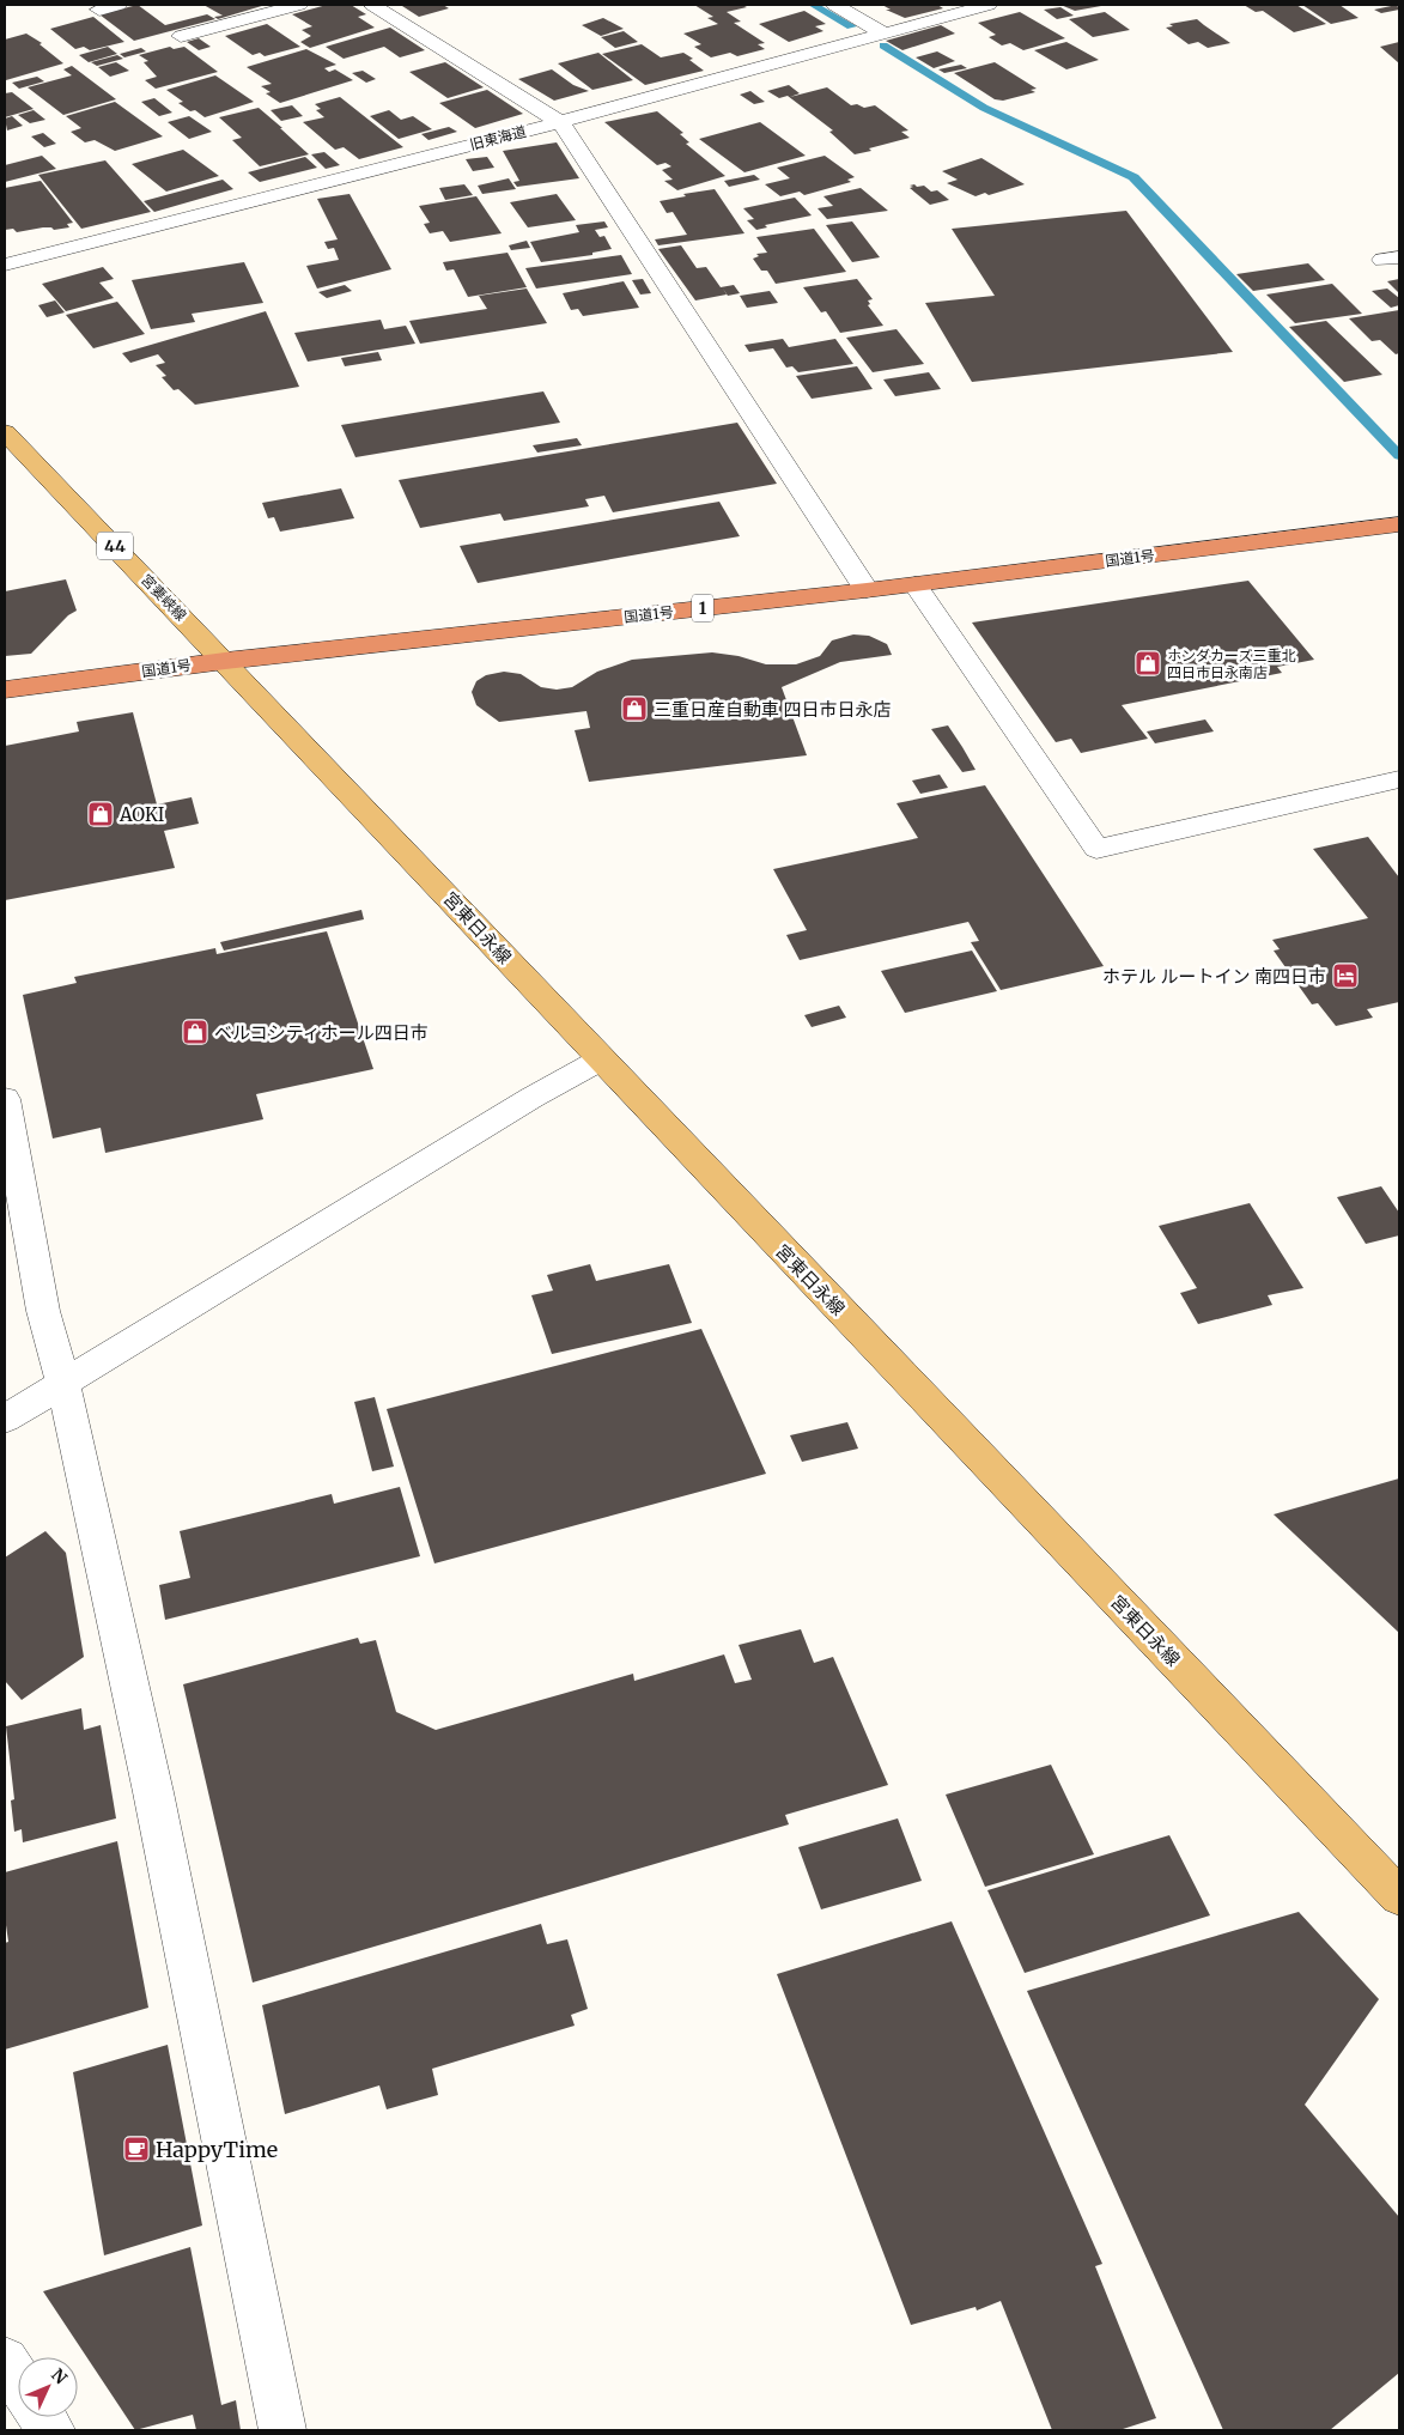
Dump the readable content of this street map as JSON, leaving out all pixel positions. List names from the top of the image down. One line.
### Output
{"streets":{"highway":["国道1号","1"],"main road":["44","宮妻峡線","宮東日永線"],"street":["旧東海道"]},"crossings":[["国道1号","宮妻峡線"],["国道1号","宮東日永線"],["宮妻峡線","宮東日永線"]],"places":{"shop":["ホンダカーズ三重北 四日市日永南店","三重日産自動車 四日市日永店","AOKI","ベルコシティホール四日市"],"hotel":["ホテル ルートイン 南四日市"],"cafe":["HappyTime"]},"north":"top right"}
